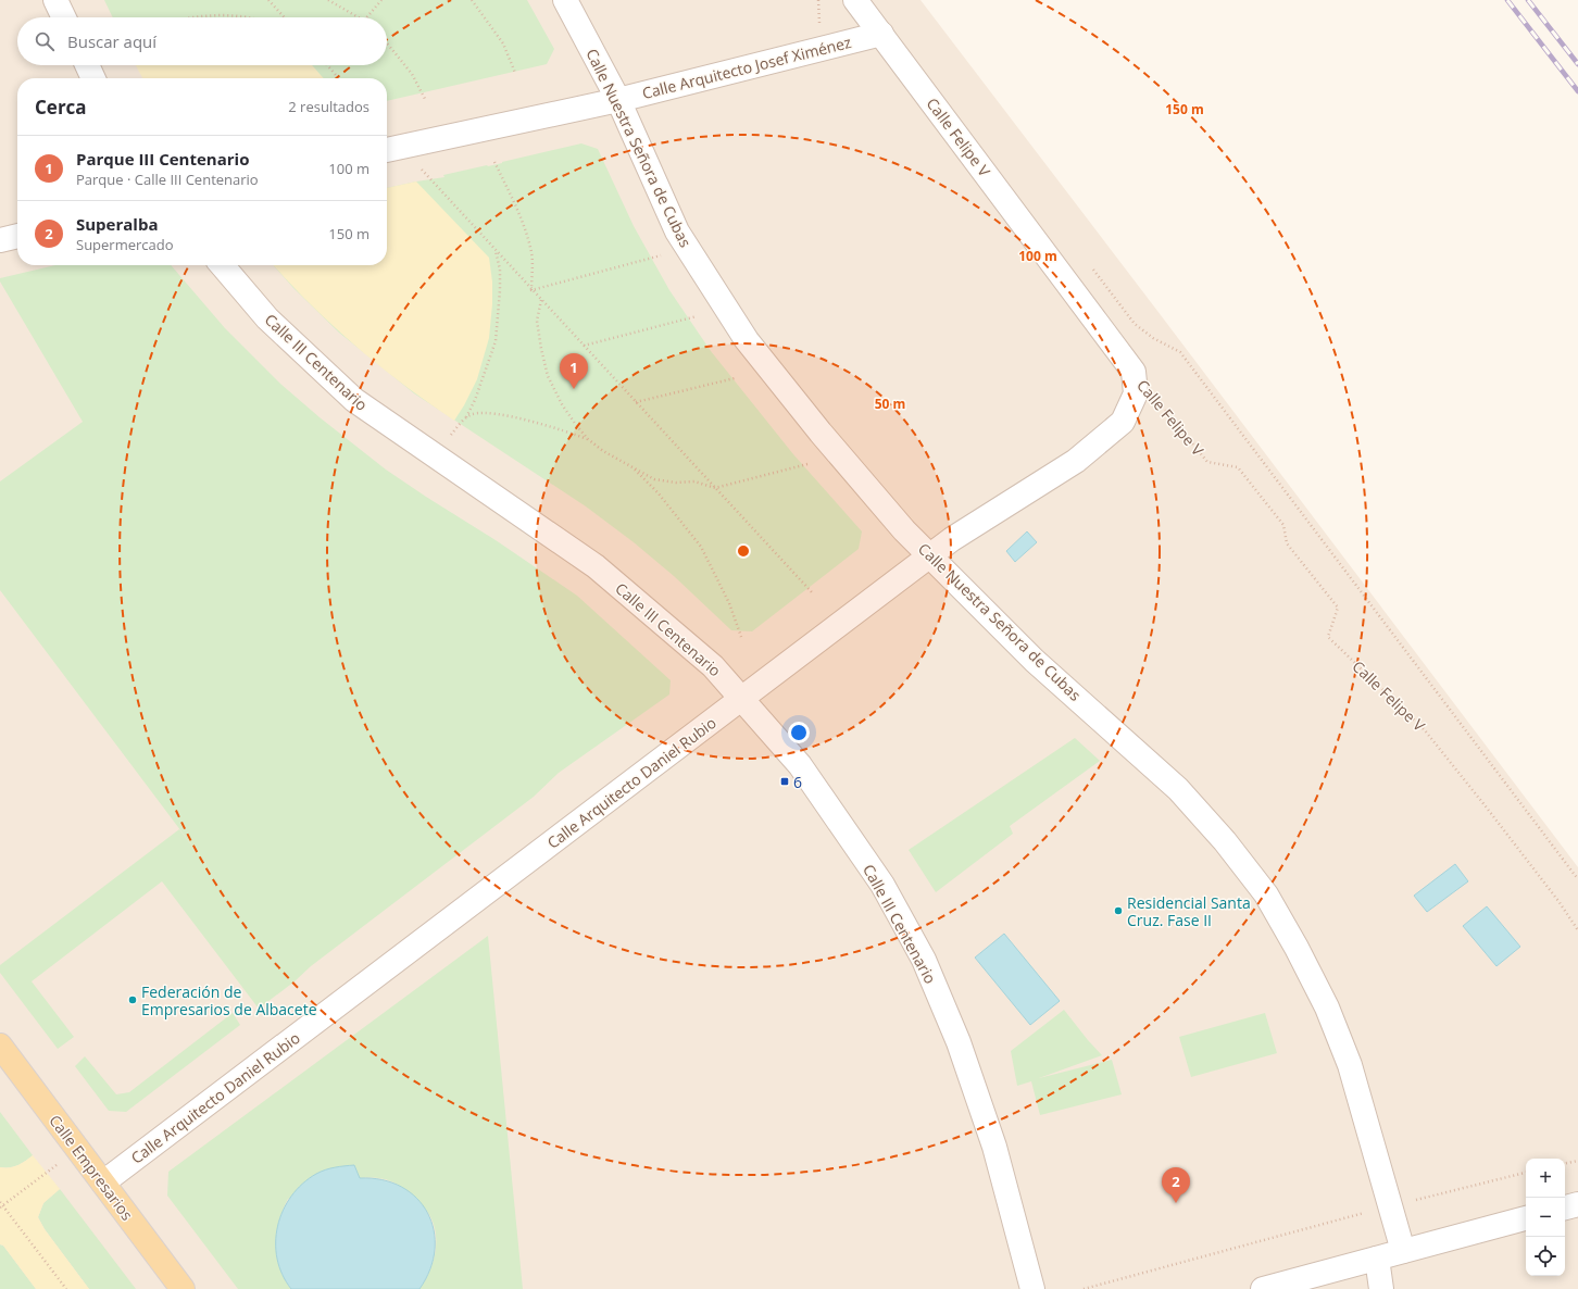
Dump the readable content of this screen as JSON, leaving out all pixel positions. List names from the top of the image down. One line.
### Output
{"streets":{"main road":["Calle Empresarios"],"street":["Calle Arquitecto Josef Ximénez","Calle Felipe V","Calle Nuestra Señora de Cubas","Calle III Centenario","Calle Arquitecto Daniel Rubio"]},"crossings":[["Calle Arquitecto Josef Ximénez","Calle Felipe V"],["Calle Arquitecto Josef Ximénez","Calle Nuestra Señora de Cubas"],["Calle Felipe V","Calle Arquitecto Daniel Rubio"],["Calle Nuestra Señora de Cubas","Calle Arquitecto Daniel Rubio"],["Calle III Centenario","Calle Arquitecto Daniel Rubio"],["Calle Arquitecto Daniel Rubio","Calle Empresarios"]],"places":{"transit":["6"],"other":["Residencial Santa Cruz. Fase II","Federación de Empresarios de Albacete"]},"page":{"search":"Buscar aquí","heading":["Cerca","2 resultados"],"list":[{"mark":"1","name":"Parque III Centenario","note":"Parque · Calle III Centenario","value":"100 m"},{"mark":"2","name":"Superalba","note":"Supermercado","value":"150 m"}],"pins":["1","2"],"map_buttons":["+","−"]},"rings":["150 m","100 m","50 m"]}
